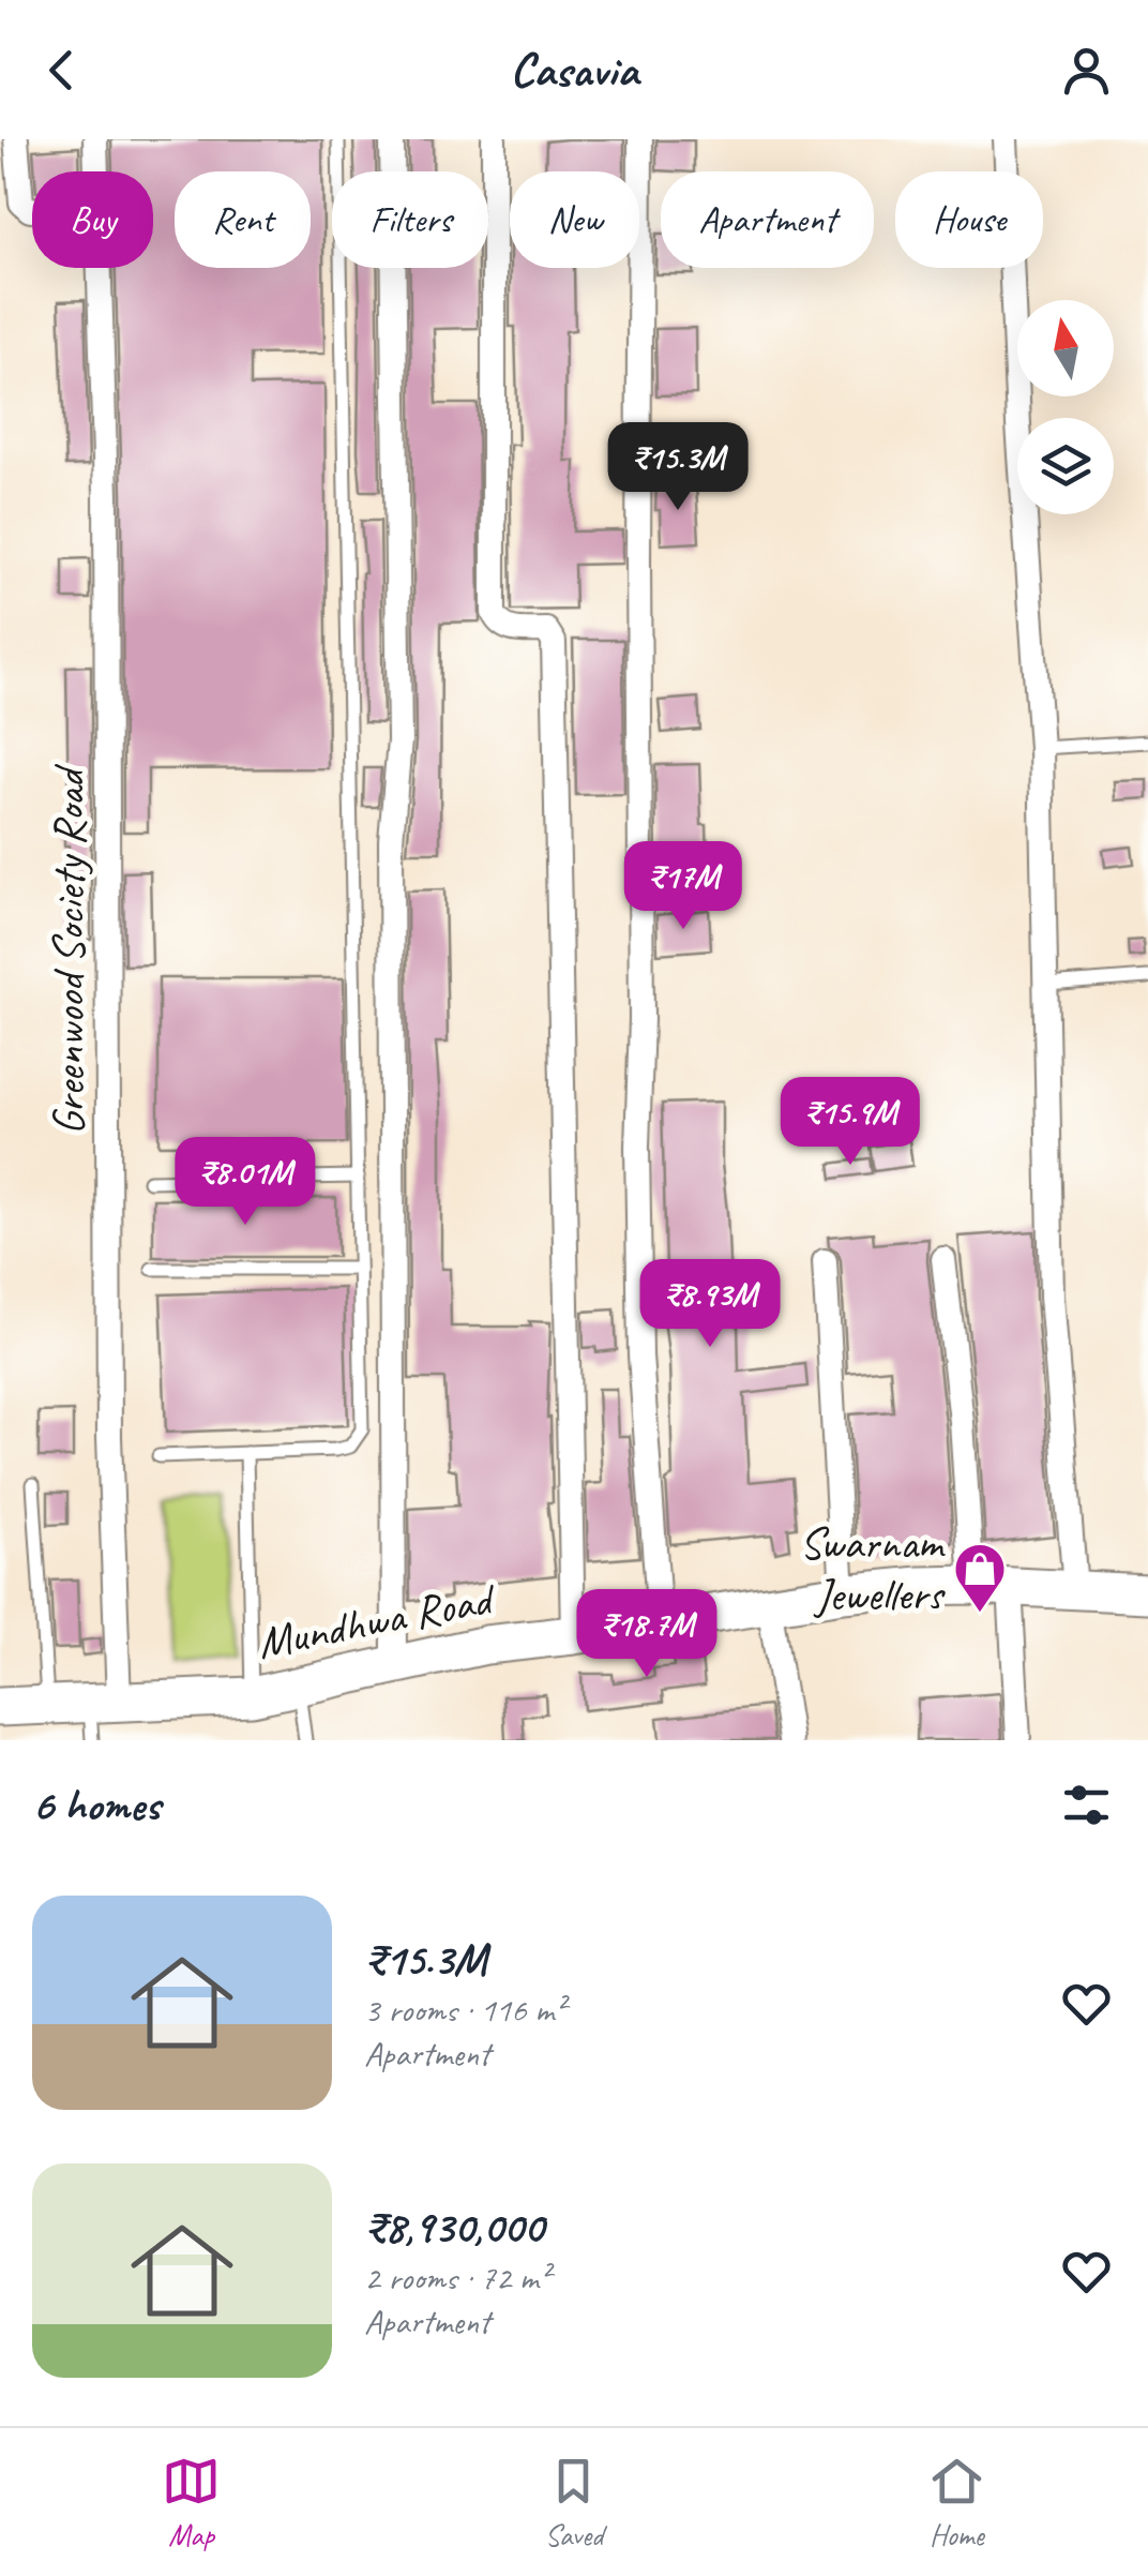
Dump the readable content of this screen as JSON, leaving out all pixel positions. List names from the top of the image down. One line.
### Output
{"streets":{"main road":["Mundhwa Road"],"street":["Greenwood Society Road"]},"crossings":[["Greenwood Society Road","Mundhwa Road"]],"places":{"shop":["Swarnam Jewellers"]},"north":"top","page":{"header":"Casavia","chip":["Buy","Rent","Filters","New","Apartment","House"],"price":["₹15.3M","₹17M","₹15.9M","₹8.01M","₹8.93M","₹18.7M"],"heading":"6 homes","list":[{"name":"₹15.3M","note":"3 rooms · 116 m² · Apartment"},{"name":"₹8,930,000","note":"2 rooms · 72 m² · Apartment"}],"tabs":["Map","Saved","Home"]}}
